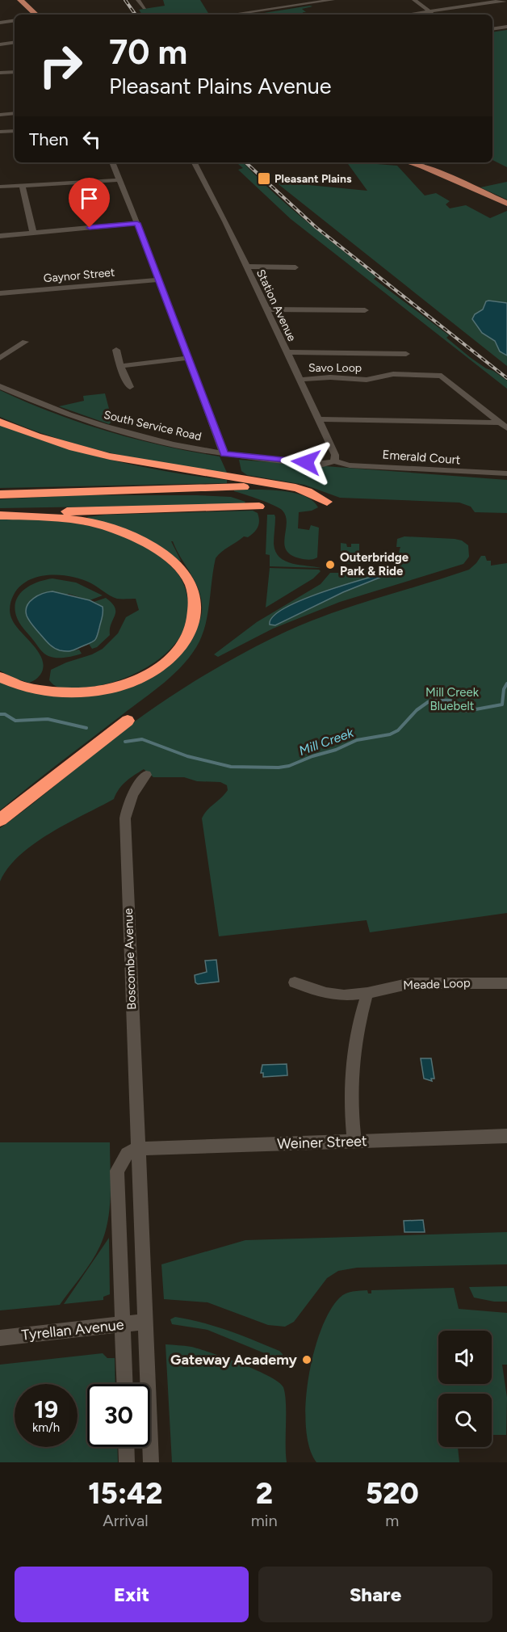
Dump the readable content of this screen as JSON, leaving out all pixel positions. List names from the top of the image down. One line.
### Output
{"streets":{"street":["Gaynor Street","Station Avenue","Savo Loop","South Service Road","Emerald Court","Boscombe Avenue","Meade Loop","Weiner Street","Tyrellan Avenue"]},"crossings":[["Station Avenue","Savo Loop"],["Station Avenue","South Service Road"],["Station Avenue","Emerald Court"],["South Service Road","Emerald Court"],["Boscombe Avenue","Weiner Street"],["Boscombe Avenue","Tyrellan Avenue"]],"water":["Mill Creek"],"parks":["Mill Creek Bluebelt"],"places":{"transit":["Pleasant Plains"],"other":["Outerbridge Park & Ride","Gateway Academy"]},"page":{"turn":["70 m","Pleasant Plains Avenue"],"then":"Then","speed":"19 km/h","limit":"30","eta":["15:42","Arrival","2","min","520","m"],"buttons":["Exit","Share"]}}
